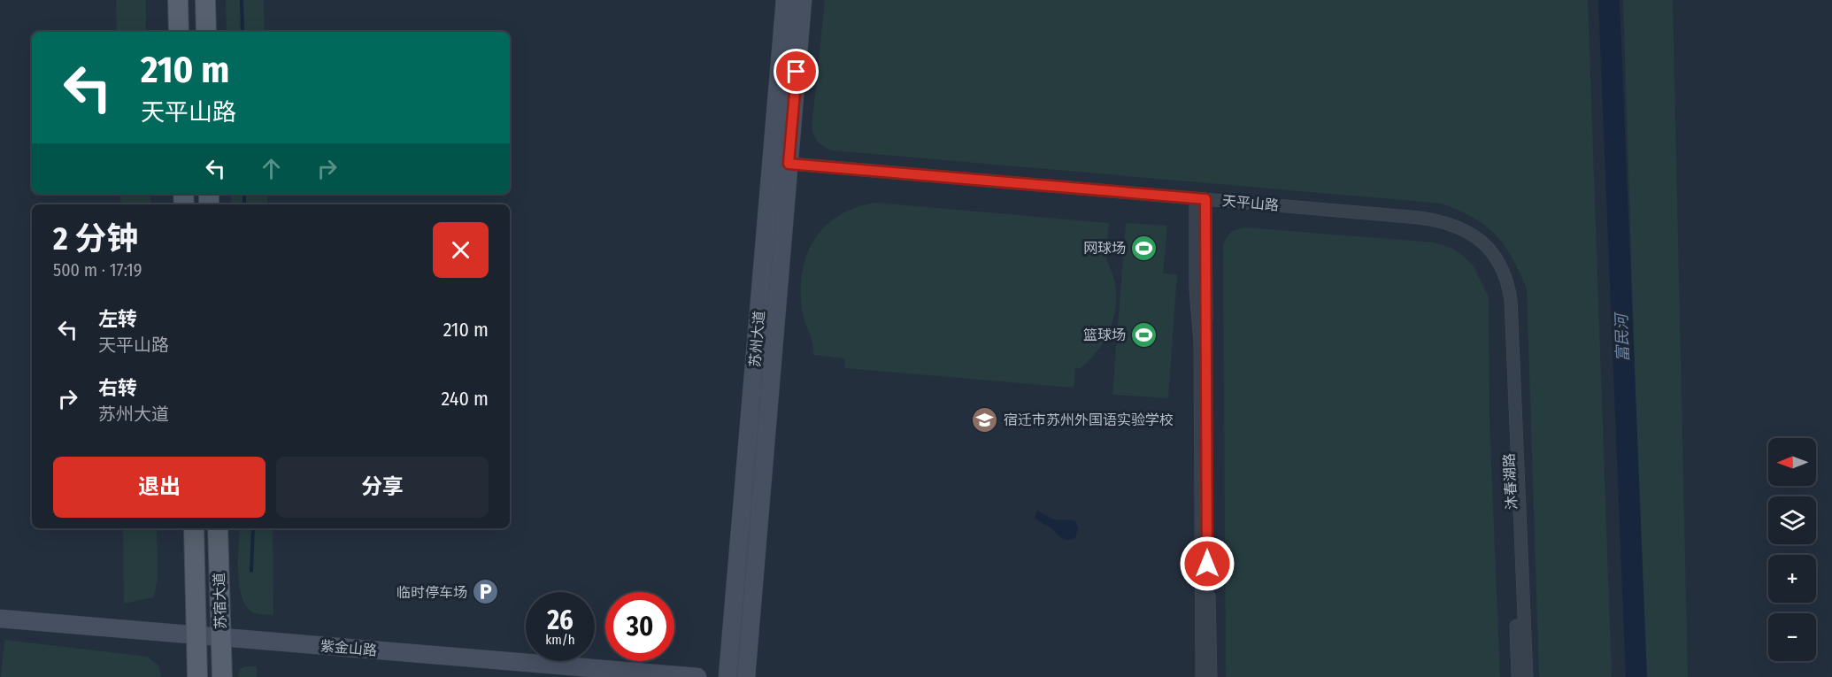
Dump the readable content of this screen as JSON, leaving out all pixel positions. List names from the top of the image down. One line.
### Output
{"streets":{"main road":["苏宿大道"],"street":["天平山路","苏州大道","沐春湖路","紫金山路"]},"crossings":[["天平山路","苏州大道"],["天平山路","沐春湖路"],["苏宿大道","紫金山路"]],"water":["富民河"],"places":{"sports":["网球场","篮球场"],"school or university":["宿迁市苏州外国语实验学校"],"parking":["临时停车场"]},"north":"left","page":{"turn":["210 m","天平山路"],"heading":["2 分钟","500 m · 17:19"],"list":[{"name":"左转","note":"天平山路","value":"210 m"},{"name":"右转","note":"苏州大道","value":"240 m"}],"map_buttons":["+","−"],"buttons":["退出","分享"],"speed":"26 km/h","limit":"30"}}
